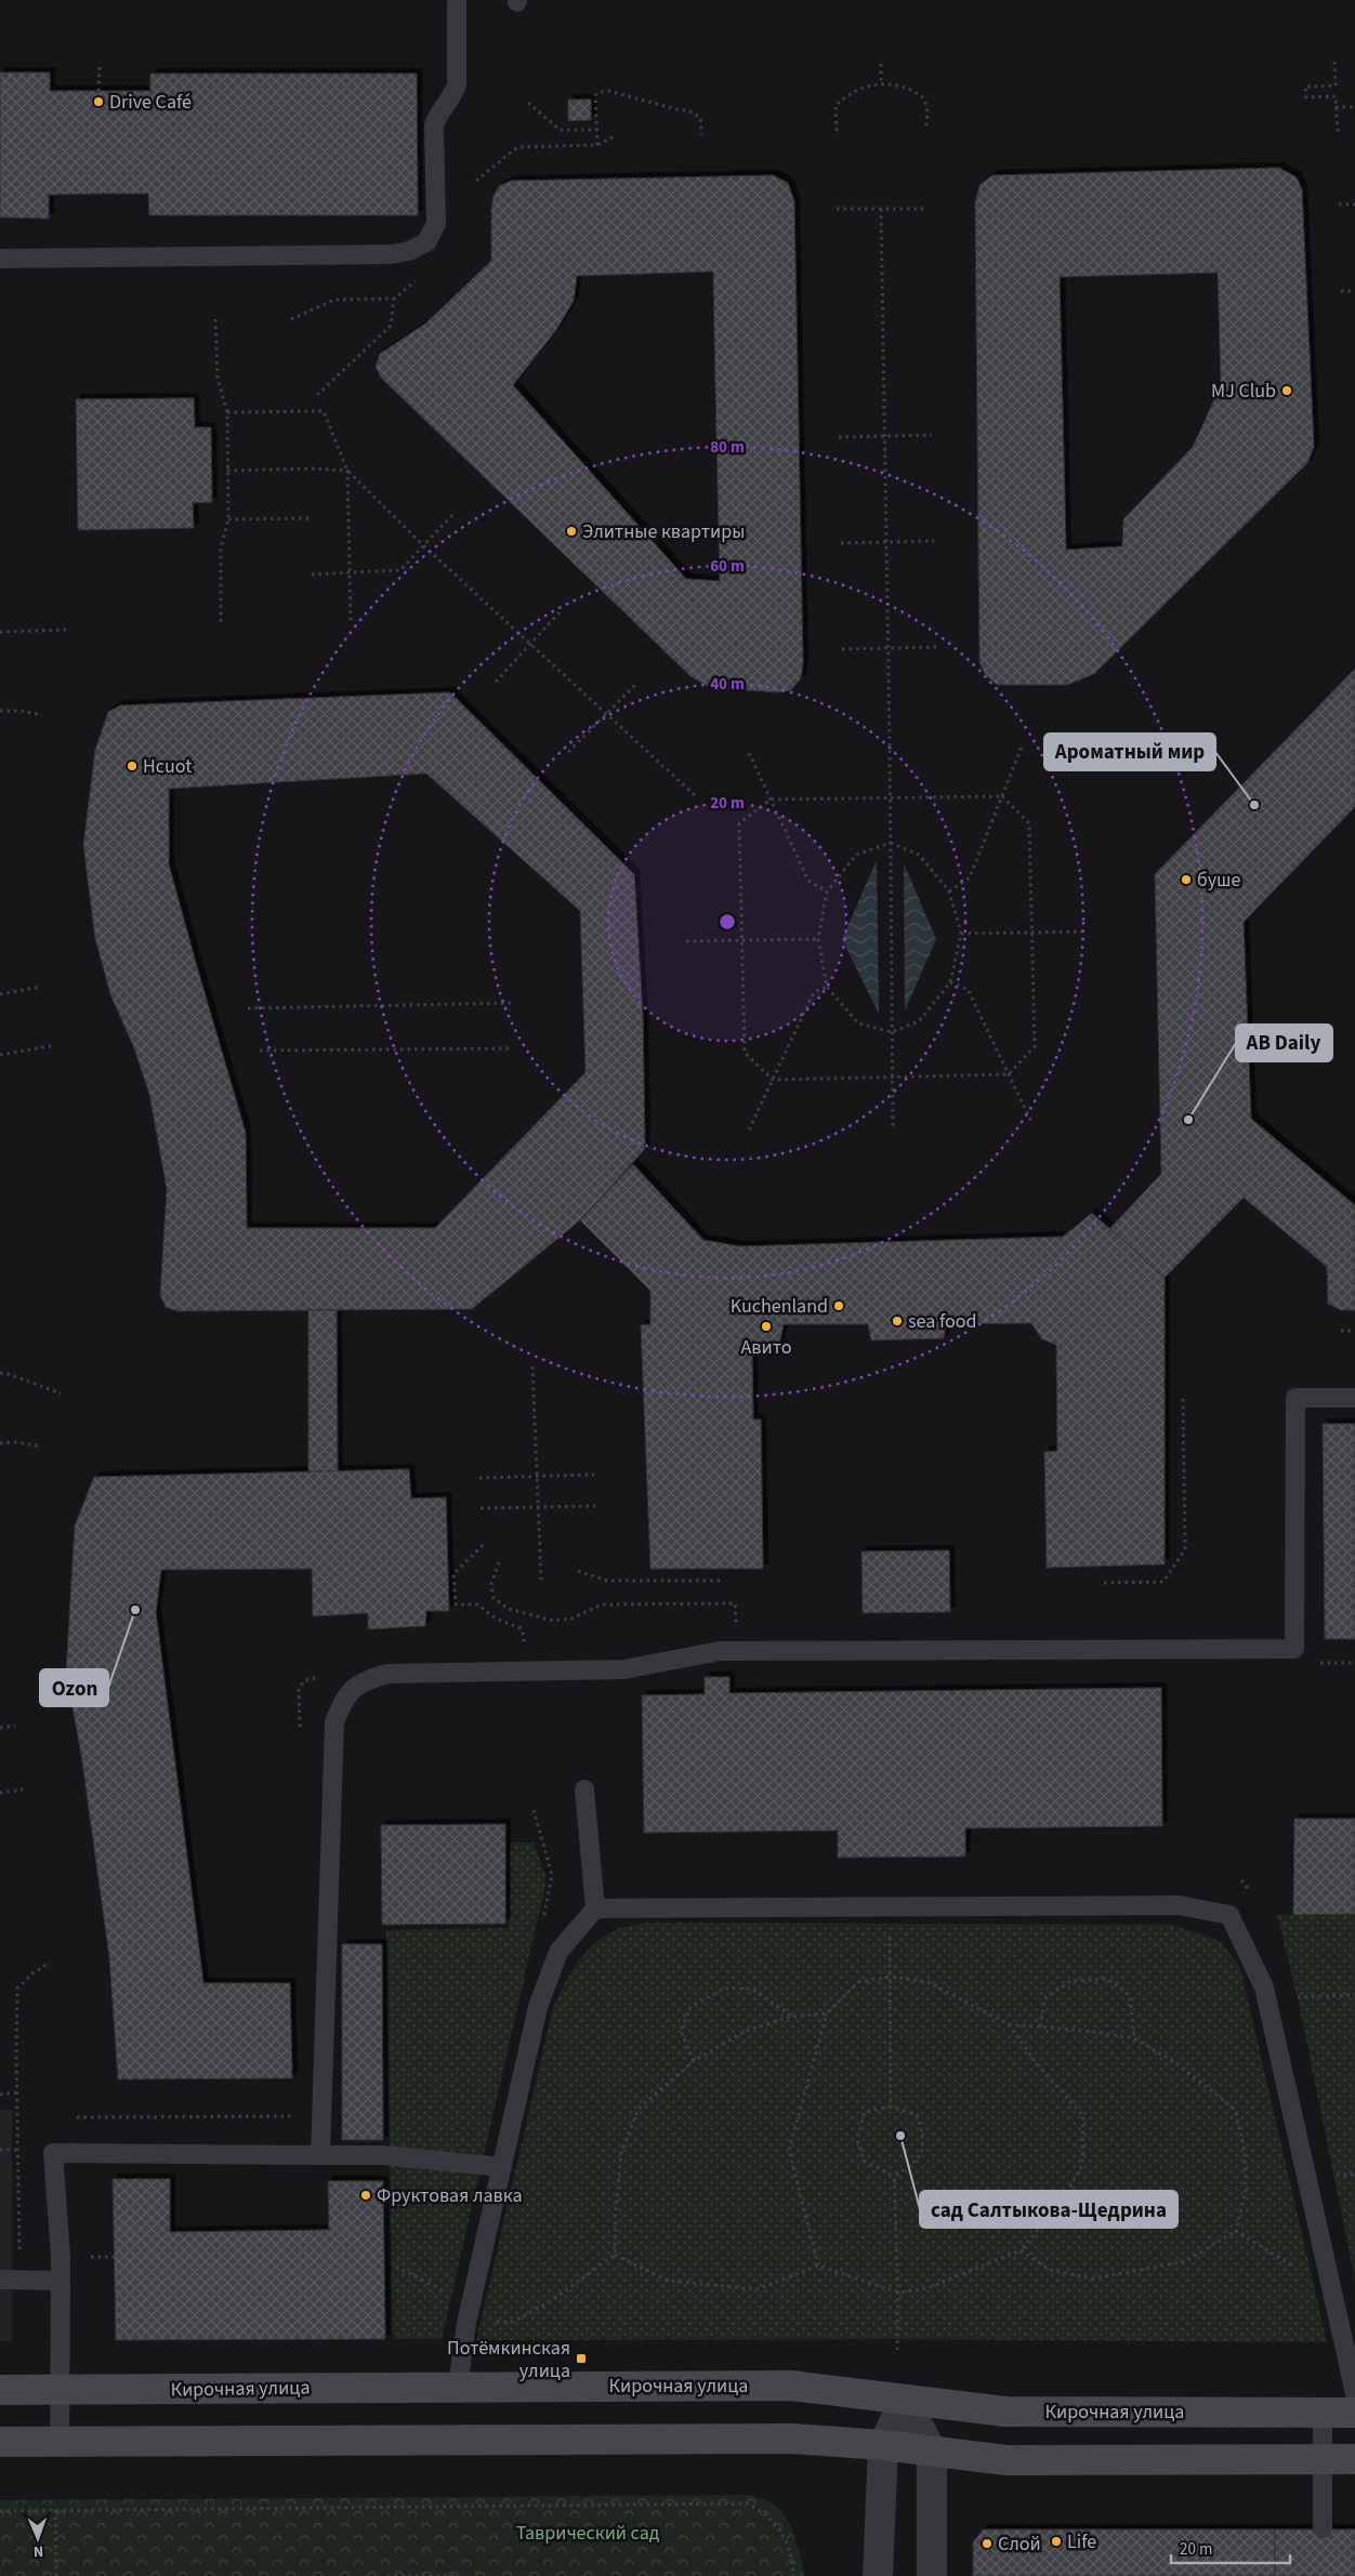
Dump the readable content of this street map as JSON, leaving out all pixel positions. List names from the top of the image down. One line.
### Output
{"streets":{"main road":["Кирочная улица"]},"parks":["Таврический сад"],"places":{"other":["Drive Café","MJ Club","Элитные квартиры","Hcuot","Ароматный мир","буше","АВ Daily","Kuchenland","sea food","Авито","Ozon","сад Салтыкова-Щедрина","Фруктовая лавка","Life","Слой"],"transit":["Потёмкинская улица"]},"scale_bar":"20 m","north":"bottom","rings":["80 m","60 m","40 m","20 m"]}
